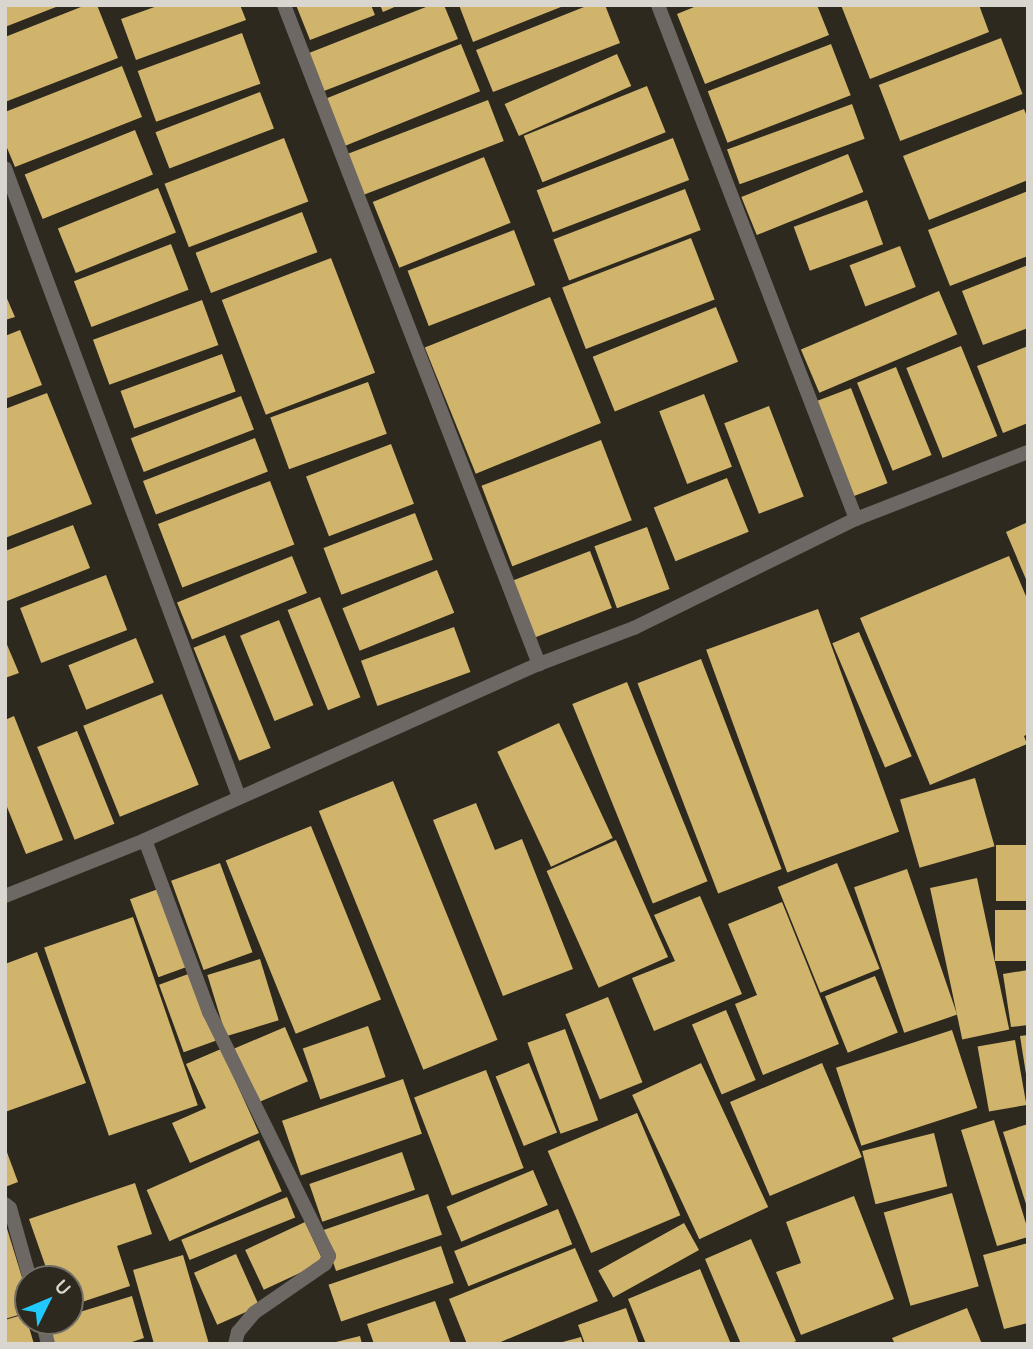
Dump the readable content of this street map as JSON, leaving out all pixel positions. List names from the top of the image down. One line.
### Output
{"north":"top right"}
